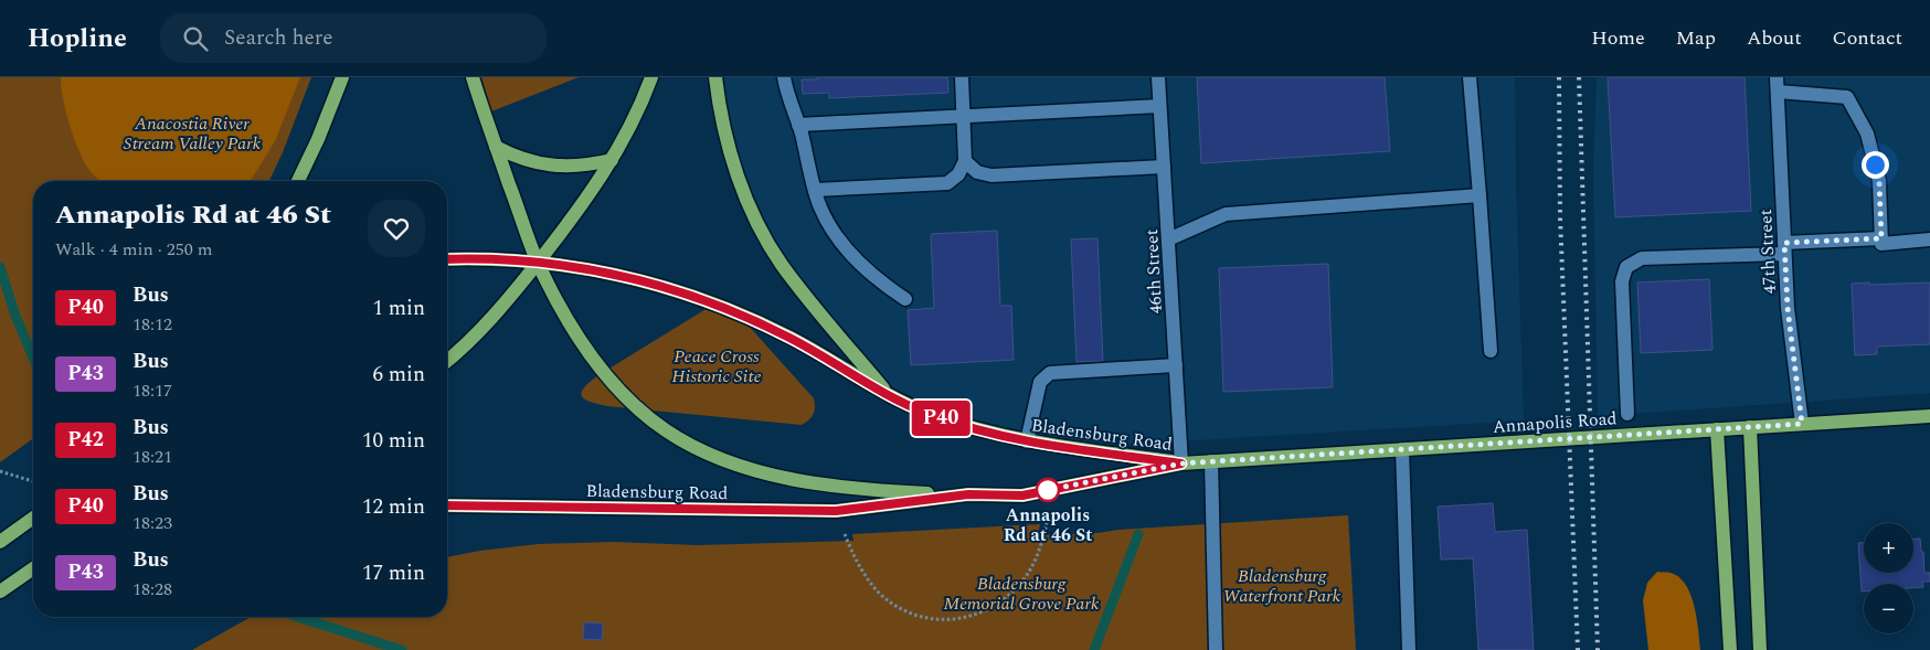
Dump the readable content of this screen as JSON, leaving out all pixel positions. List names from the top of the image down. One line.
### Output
{"streets":{"main road":["Annapolis Road","Bladensburg Road"],"street":["47th Street","46th Street"]},"crossings":[["47th Street","Annapolis Road"],["46th Street","Annapolis Road"],["46th Street","Bladensburg Road"],["Annapolis Road","Bladensburg Road"]],"parks":["Anacostia River Stream Valley Park","Peace Cross Historic Site","Bladensburg Waterfront Park","Bladensburg Memorial Grove Park"],"places":["Annapolis Rd at 46 St"],"lines":["bus line P40"],"page":{"header":"Hopline","search":"Search here","nav":["Home","Map","About","Contact"],"on_map":"P40","heading":["Annapolis Rd at 46 St","Walk · 4 min · 250 m"],"list":[{"mark":"P40","name":"Bus","note":"18:12","value":"1 min"},{"mark":"P43","name":"Bus","note":"18:17","value":"6 min"},{"mark":"P42","name":"Bus","note":"18:21","value":"10 min"},{"mark":"P40","name":"Bus","note":"18:23","value":"12 min"},{"mark":"P43","name":"Bus","note":"18:28","value":"17 min"}],"map_buttons":["+","−"]}}
